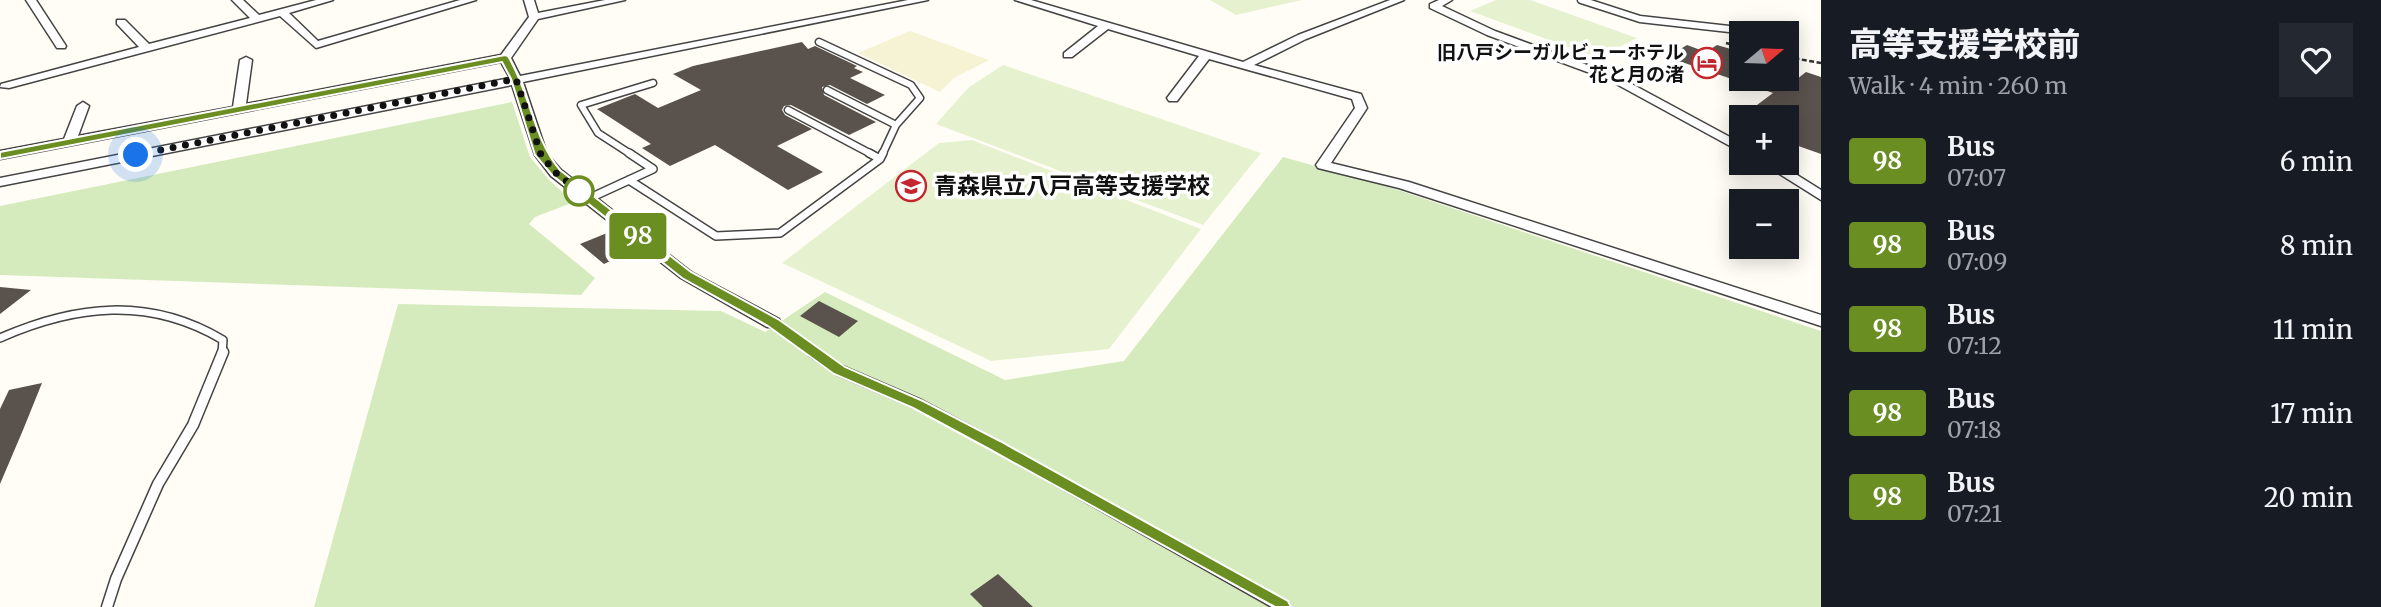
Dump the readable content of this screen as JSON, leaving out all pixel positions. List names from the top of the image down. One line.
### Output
{"places":{"hotel":["旧八戸シーガルビューホテル 花と月の渚"],"school or university":["青森県立八戸高等支援学校"]},"lines":["bus line 98"],"north":"right","page":{"on_map":"98","heading":["高等支援学校前","Walk · 4 min · 260 m"],"map_buttons":["+","−"],"list":[{"mark":"98","name":"Bus","note":"07:07","value":"6 min"},{"mark":"98","name":"Bus","note":"07:09","value":"8 min"},{"mark":"98","name":"Bus","note":"07:12","value":"11 min"},{"mark":"98","name":"Bus","note":"07:18","value":"17 min"},{"mark":"98","name":"Bus","note":"07:21","value":"20 min"}]}}
